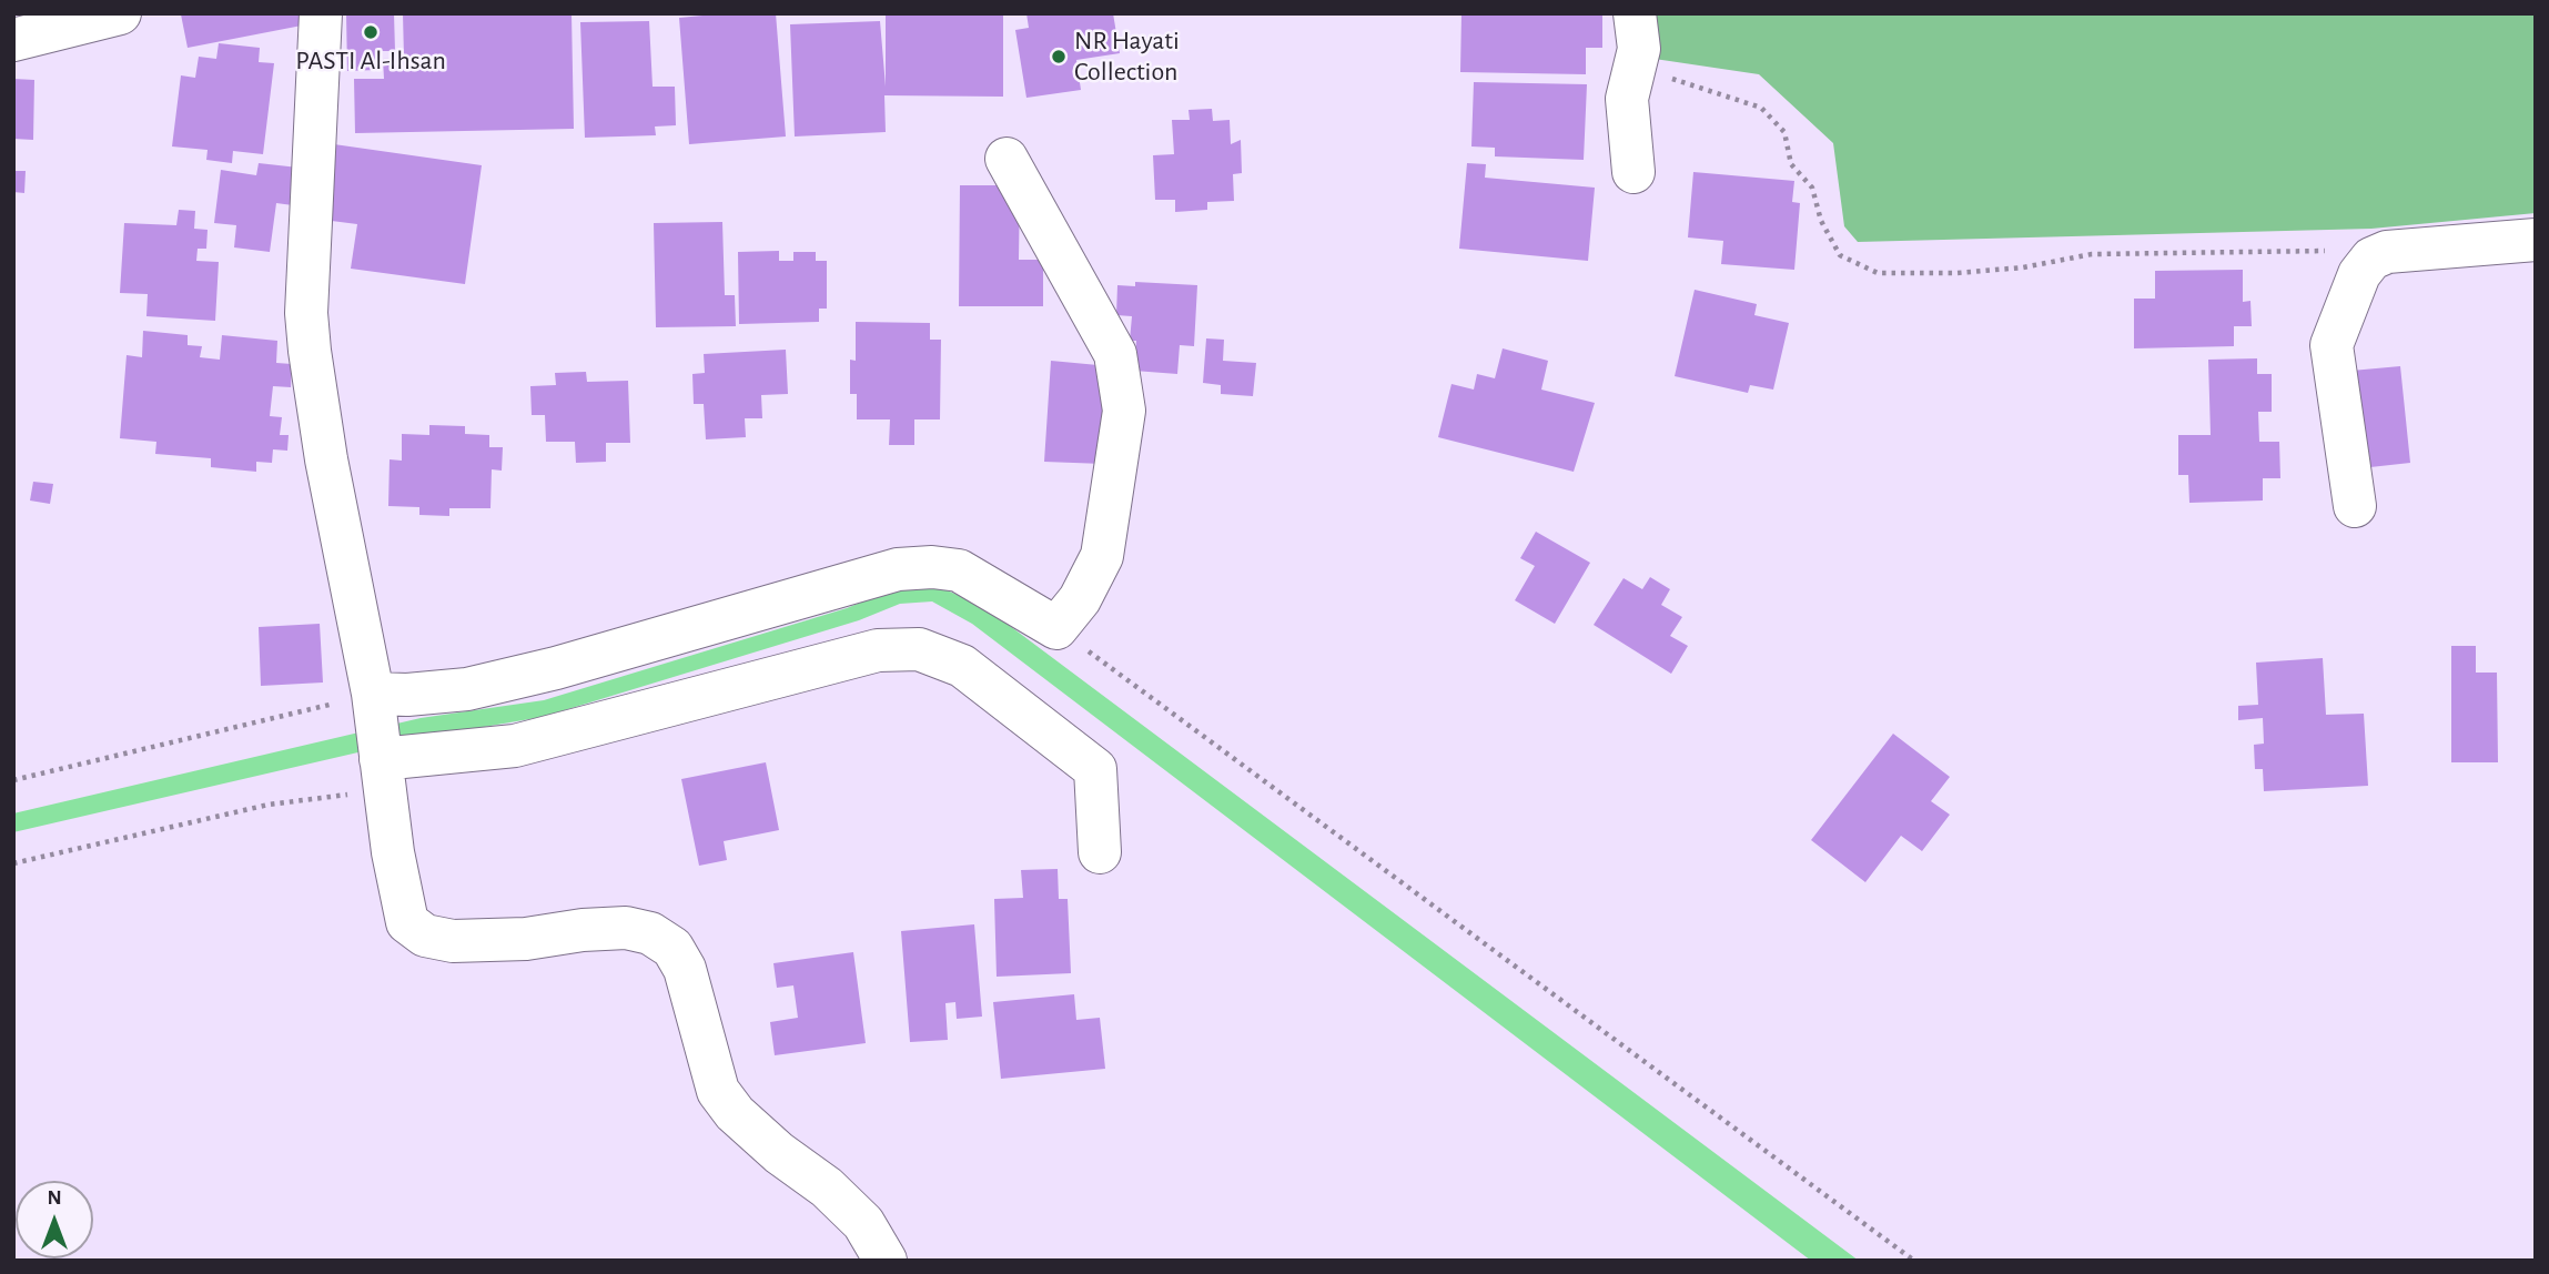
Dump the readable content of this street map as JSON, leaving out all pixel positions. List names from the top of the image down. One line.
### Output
{"places":["PASTI Al-Ihsan","NR Hayati Collection"],"north":"top"}
